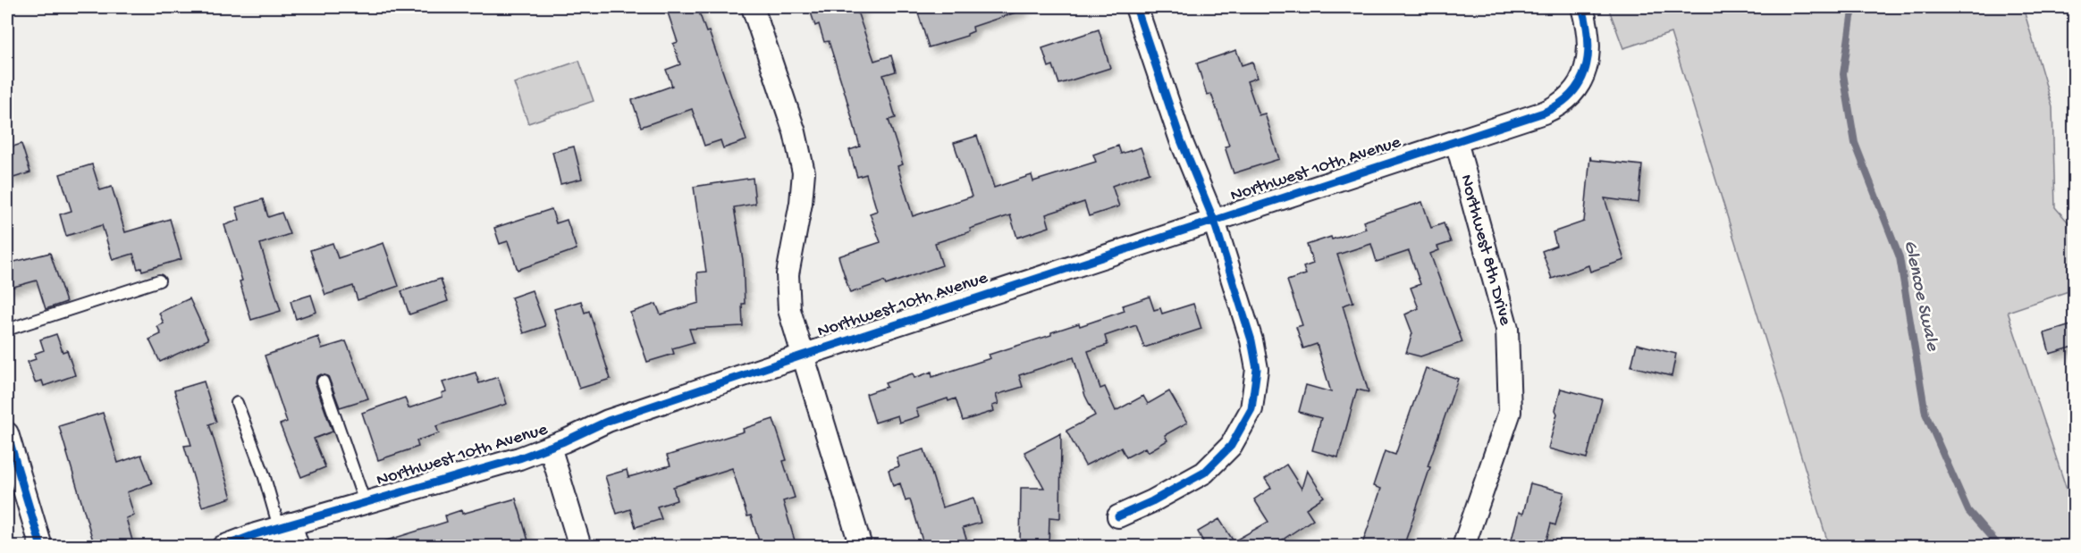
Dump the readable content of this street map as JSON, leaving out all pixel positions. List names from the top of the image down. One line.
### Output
{"streets":{"street":["Northwest 10th Avenue","Northwest 8th Drive"]},"crossings":[["Northwest 10th Avenue","Northwest 8th Drive"]],"water":["Glencoe Swale"]}
